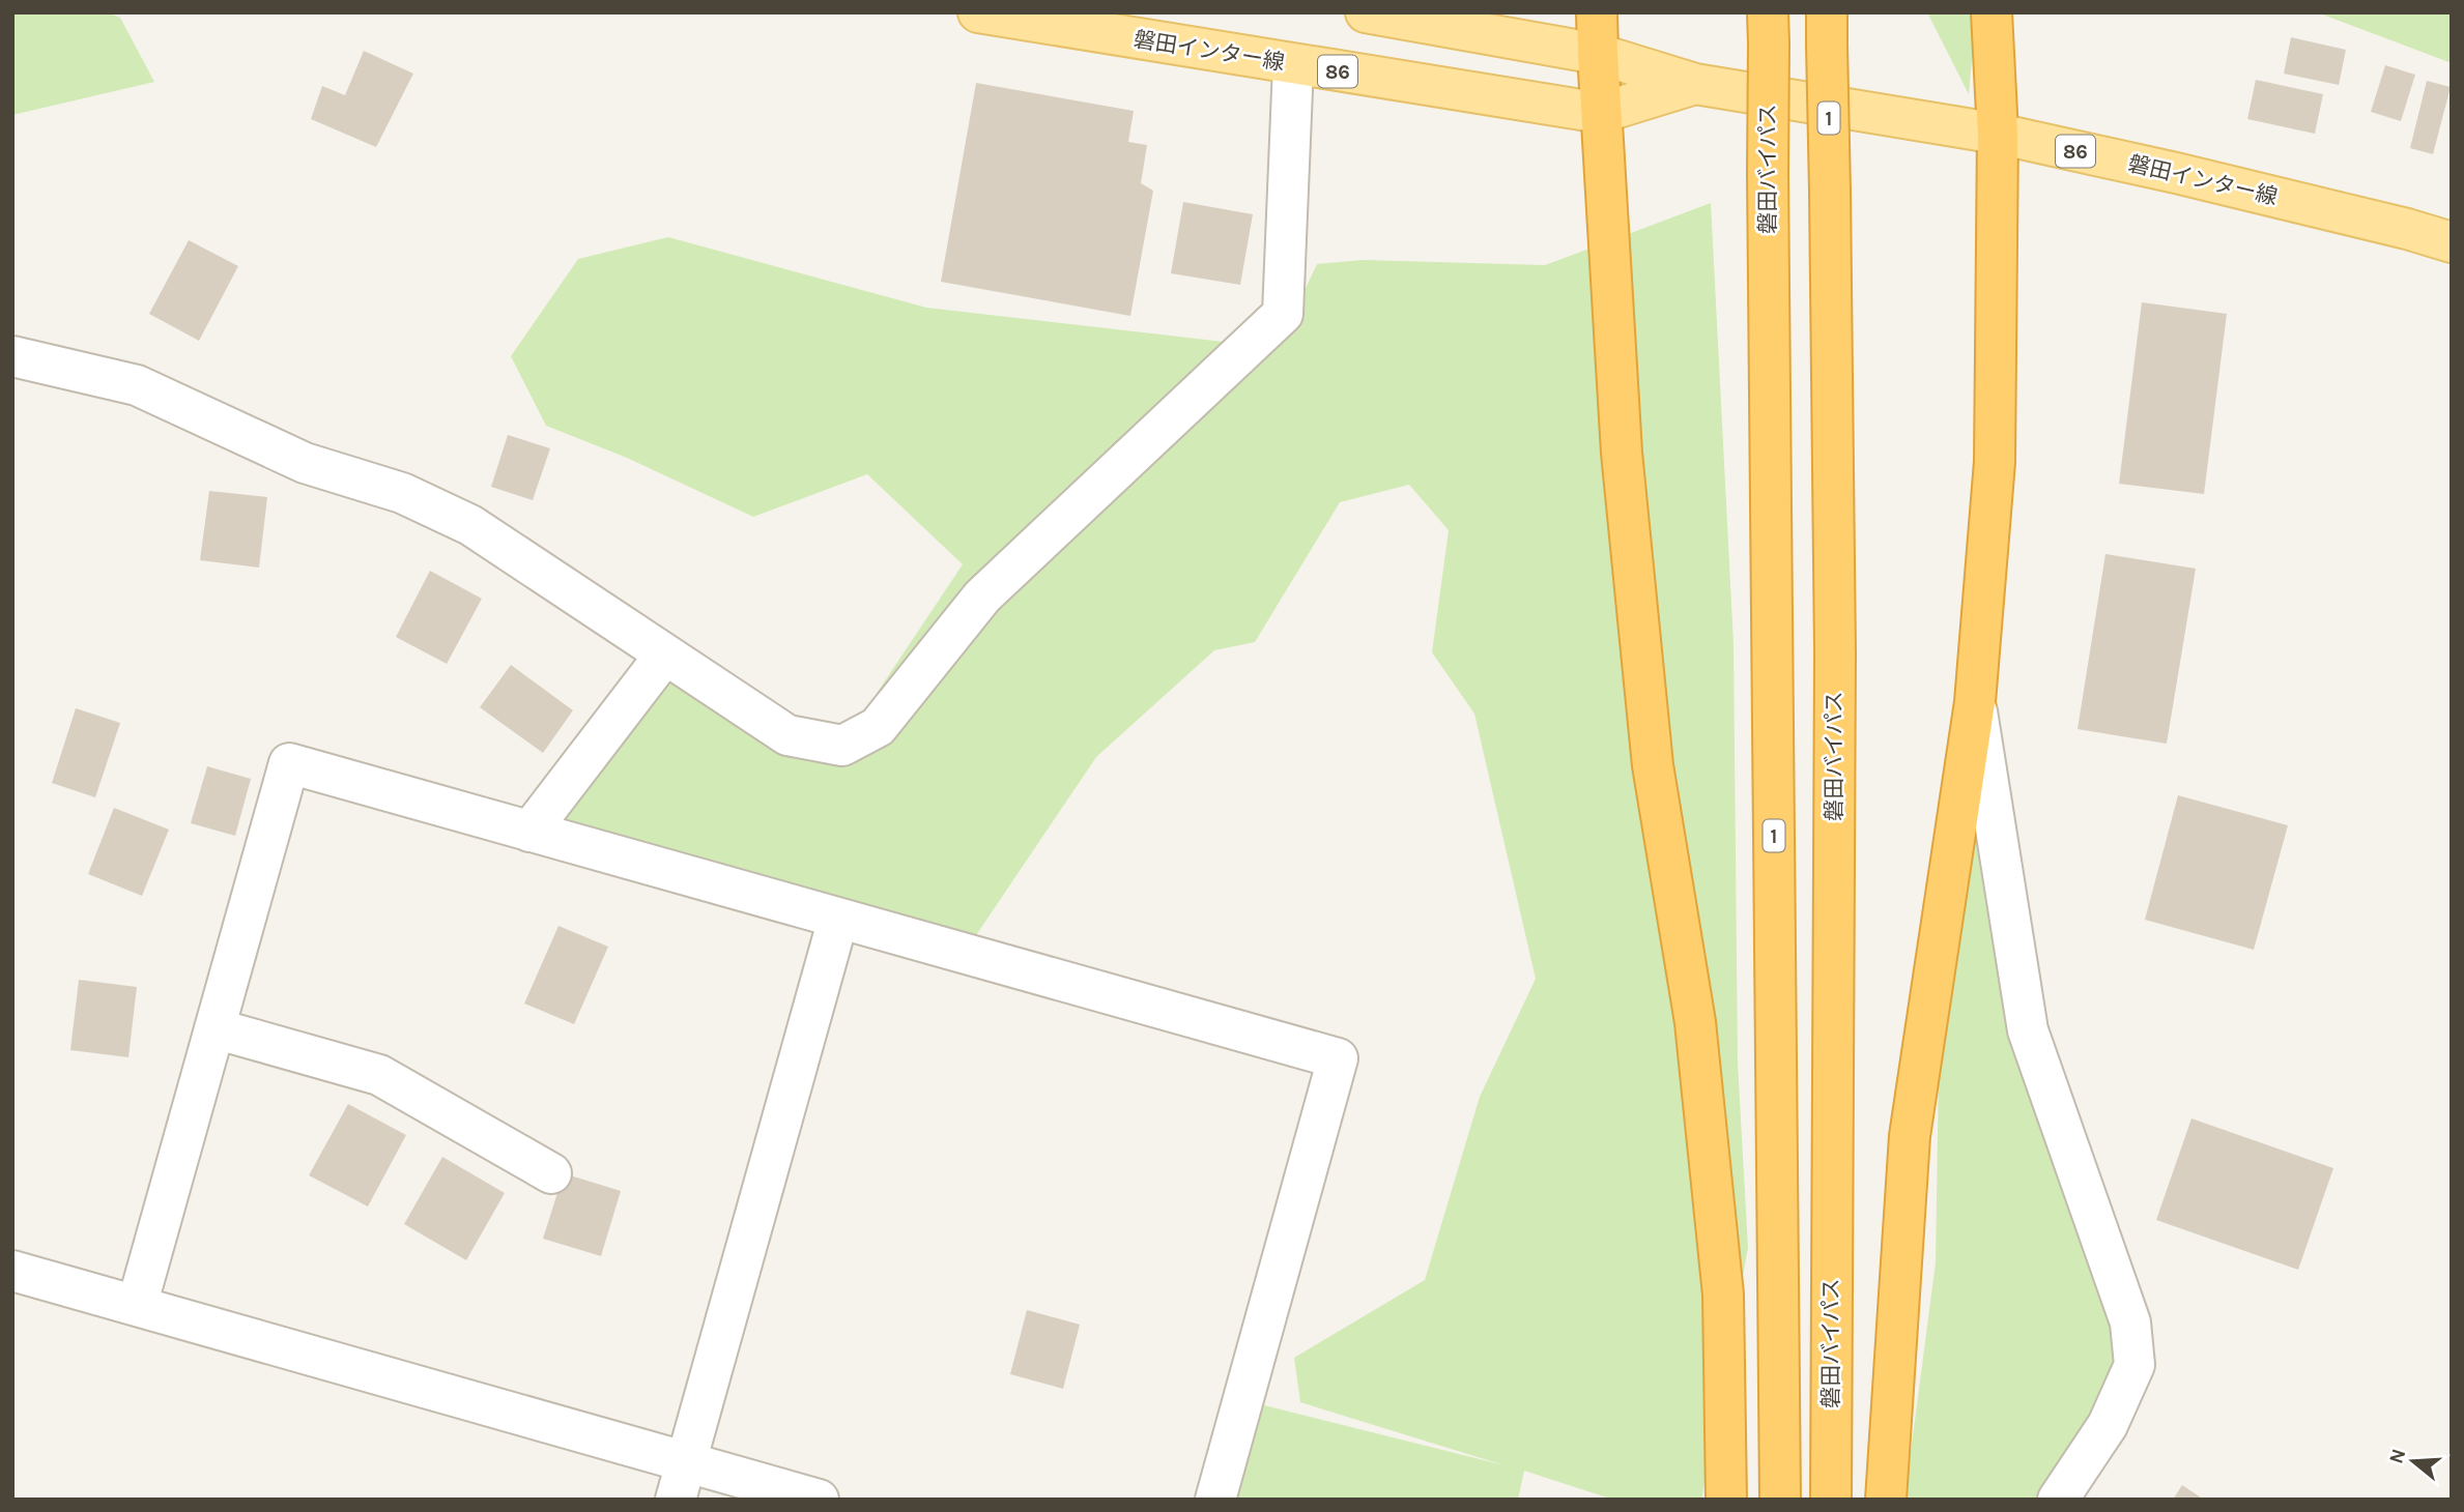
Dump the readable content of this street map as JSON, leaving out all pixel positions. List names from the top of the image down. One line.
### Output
{"streets":{"highway":["1","磐田バイパス"],"main road":["磐田インター線","86"]},"north":"left"}
